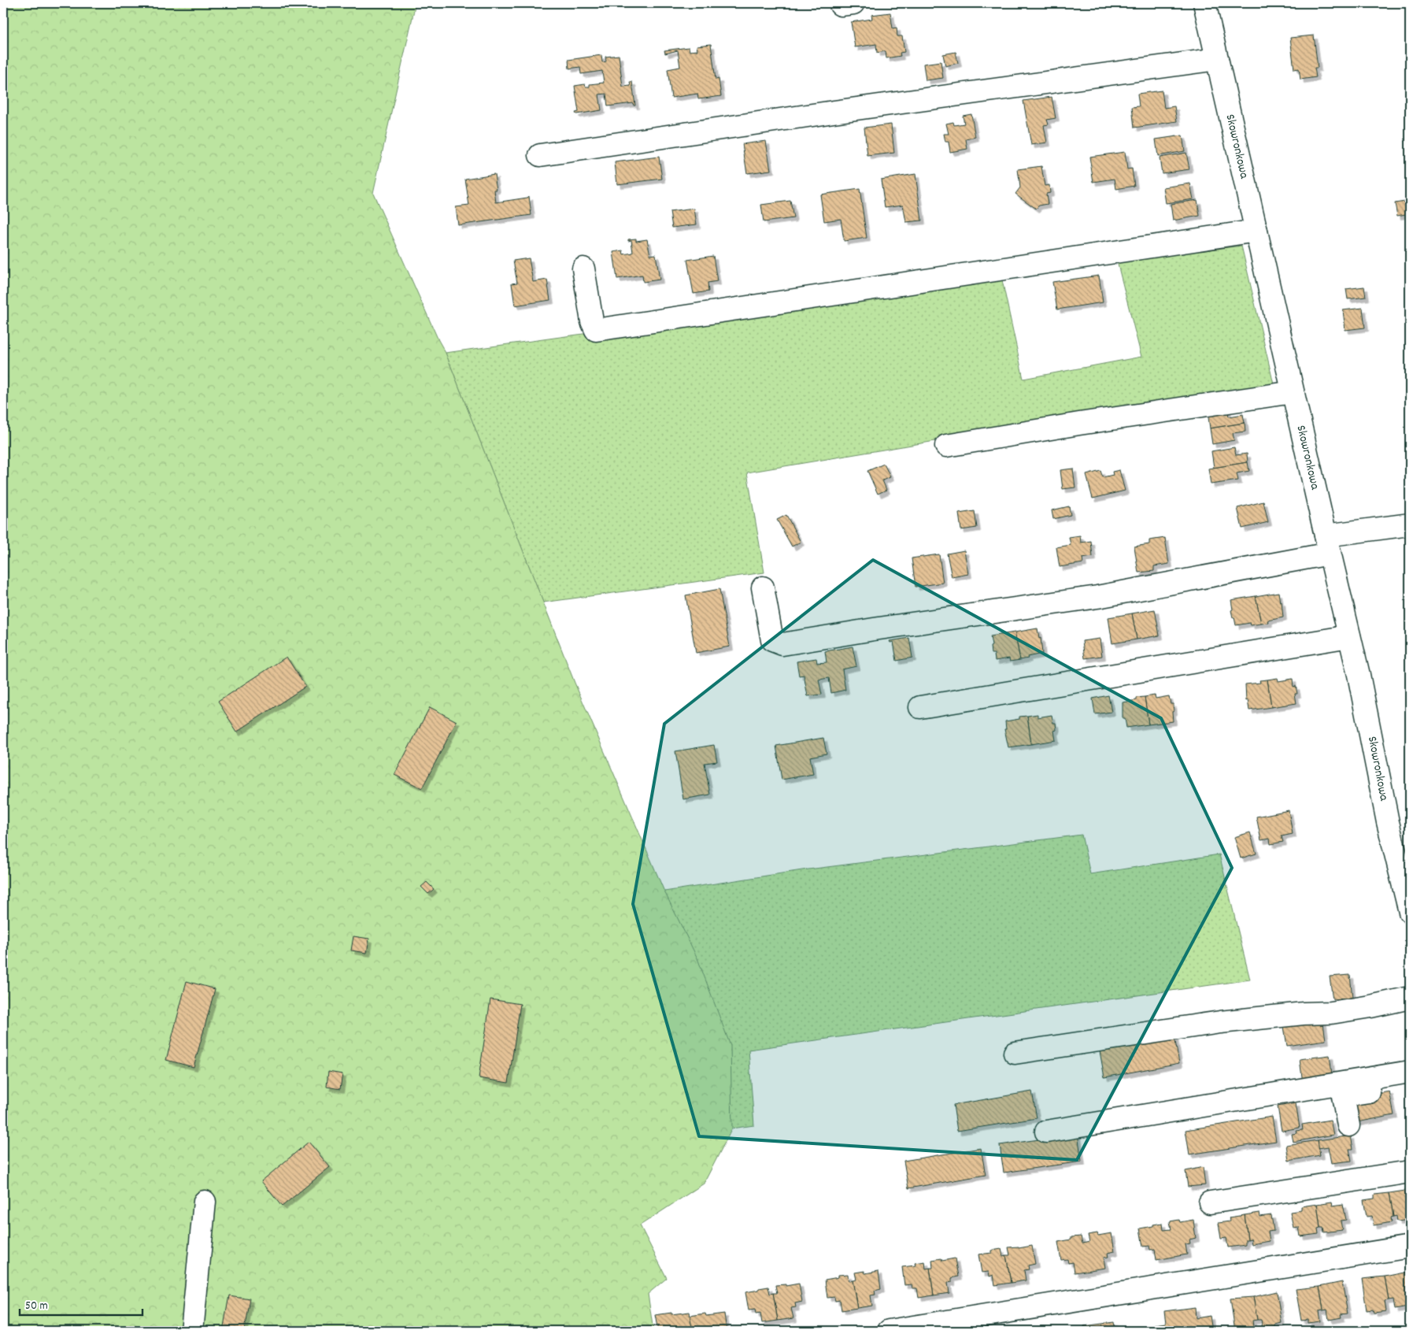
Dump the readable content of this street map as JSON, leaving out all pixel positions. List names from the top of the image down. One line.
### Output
{"streets":{"street":["Skowronkowa"]},"scale_bar":"50 m"}
